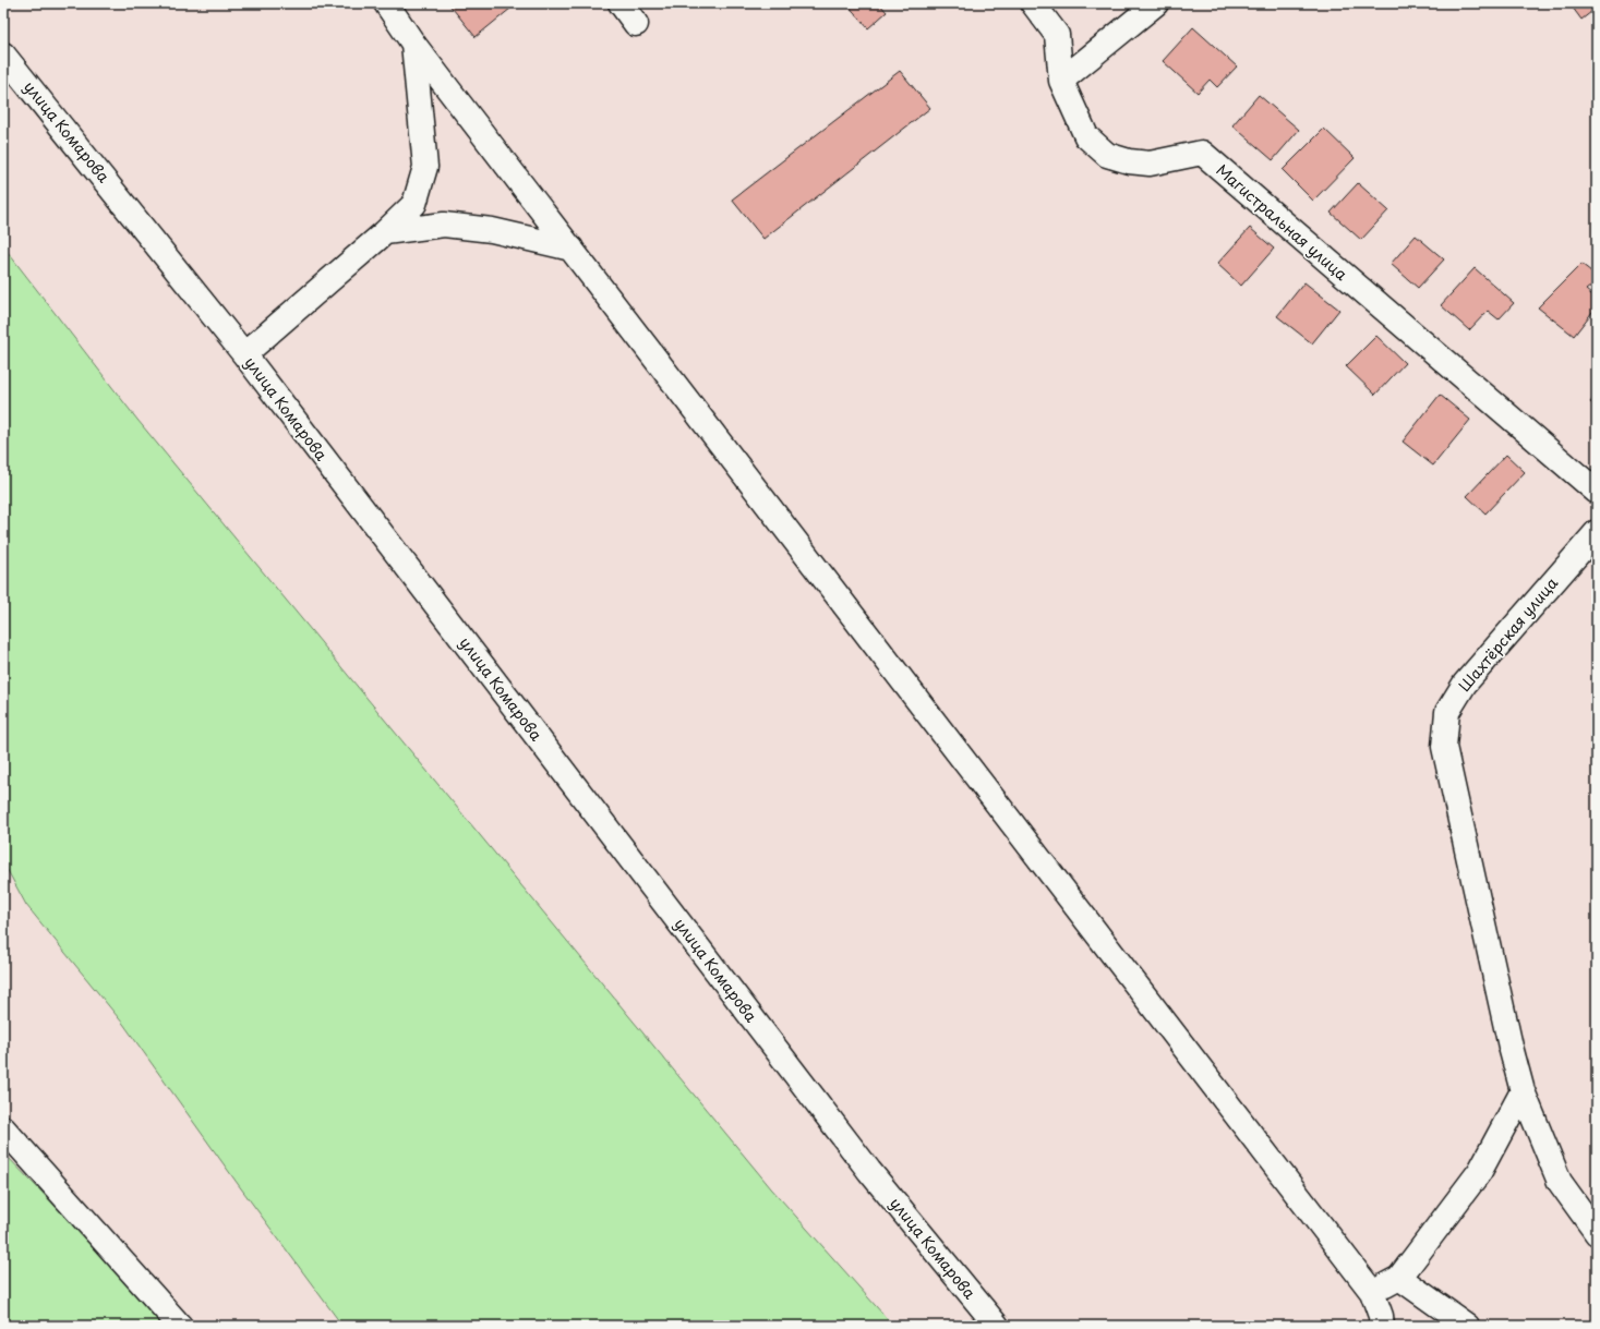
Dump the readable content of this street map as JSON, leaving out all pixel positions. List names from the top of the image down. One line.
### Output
{"streets":{"street":["улица Комарова","Магистральная улица","Шахтёрская улица"]}}
